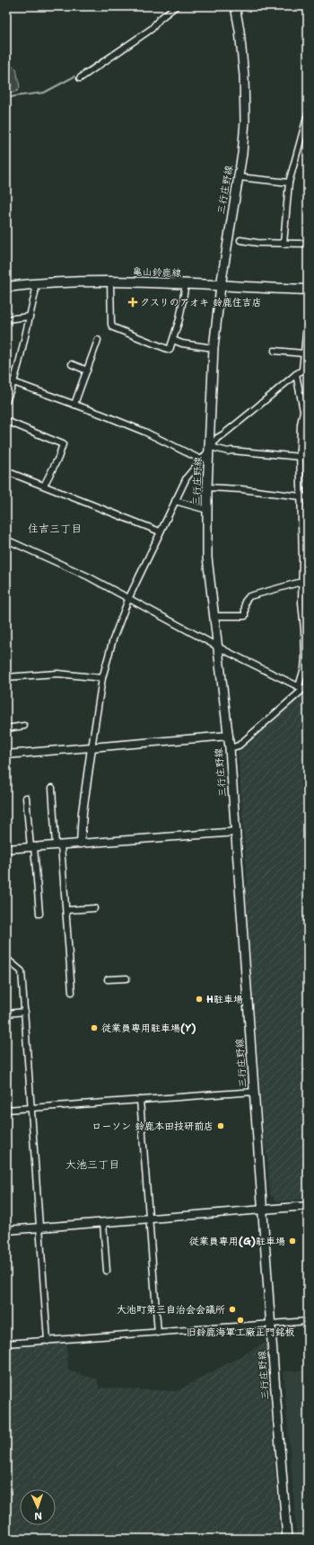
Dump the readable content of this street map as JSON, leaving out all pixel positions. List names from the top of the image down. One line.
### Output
{"streets":{"main road":["三行庄野線","亀山鈴鹿線"]},"crossings":[["三行庄野線","亀山鈴鹿線"]],"districts":["住吉三丁目","大池三丁目"],"places":{"health":["クスリのアオキ 鈴鹿住吉店"],"other":["H駐車場","従業員専用駐車場(Y)","ローソン 鈴鹿本田技研前店","従業員専用(G)駐車場","大池町第三自治会会議所","旧鈴鹿海軍工廠正門銘板"]},"north":"bottom"}
